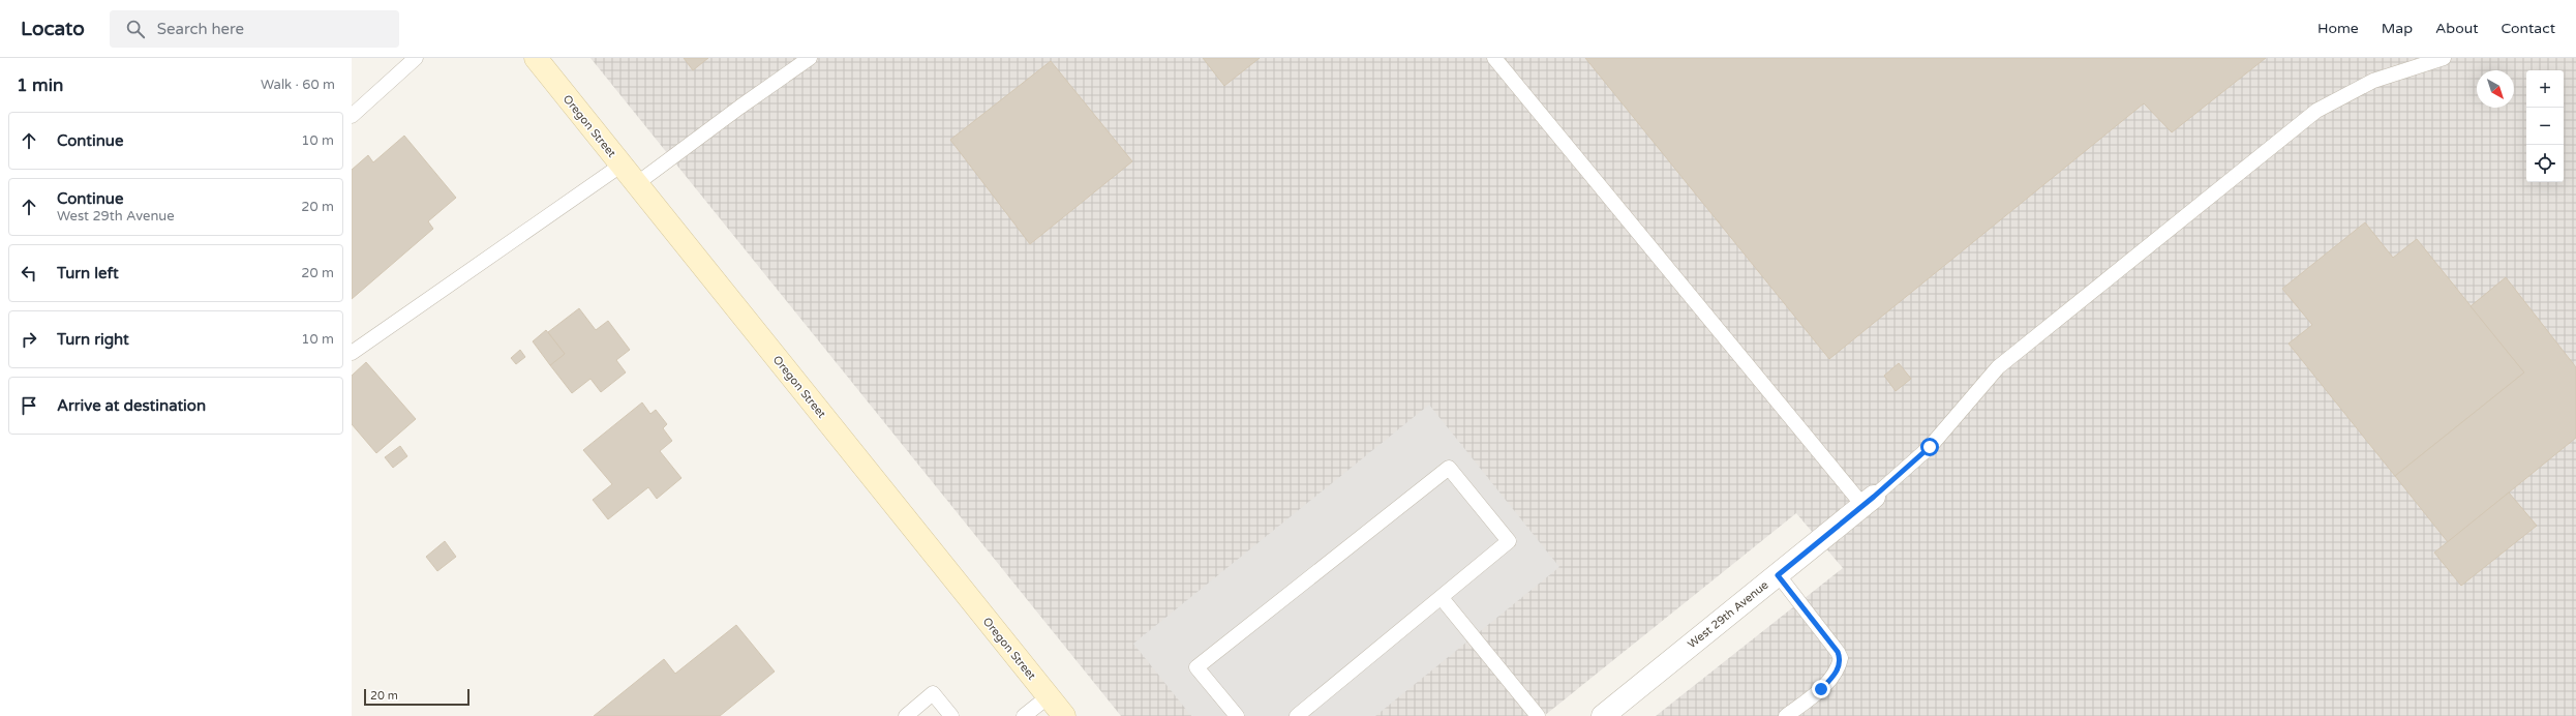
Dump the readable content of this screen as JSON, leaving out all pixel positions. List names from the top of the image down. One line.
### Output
{"streets":{"street":["Oregon Street","West 29th Avenue"]},"scale_bar":"20 m","north":"bottom right","page":{"header":"Locato","search":"Search here","nav":["Home","Map","About","Contact"],"heading":["1 min","Walk · 60 m"],"map_buttons":["+","−"],"list":[["Continue","10 m"],["Continue","West 29th Avenue","20 m"],["Turn left","20 m"],["Turn right","10 m"],"Arrive at destination"],"scale":"20 m"}}
